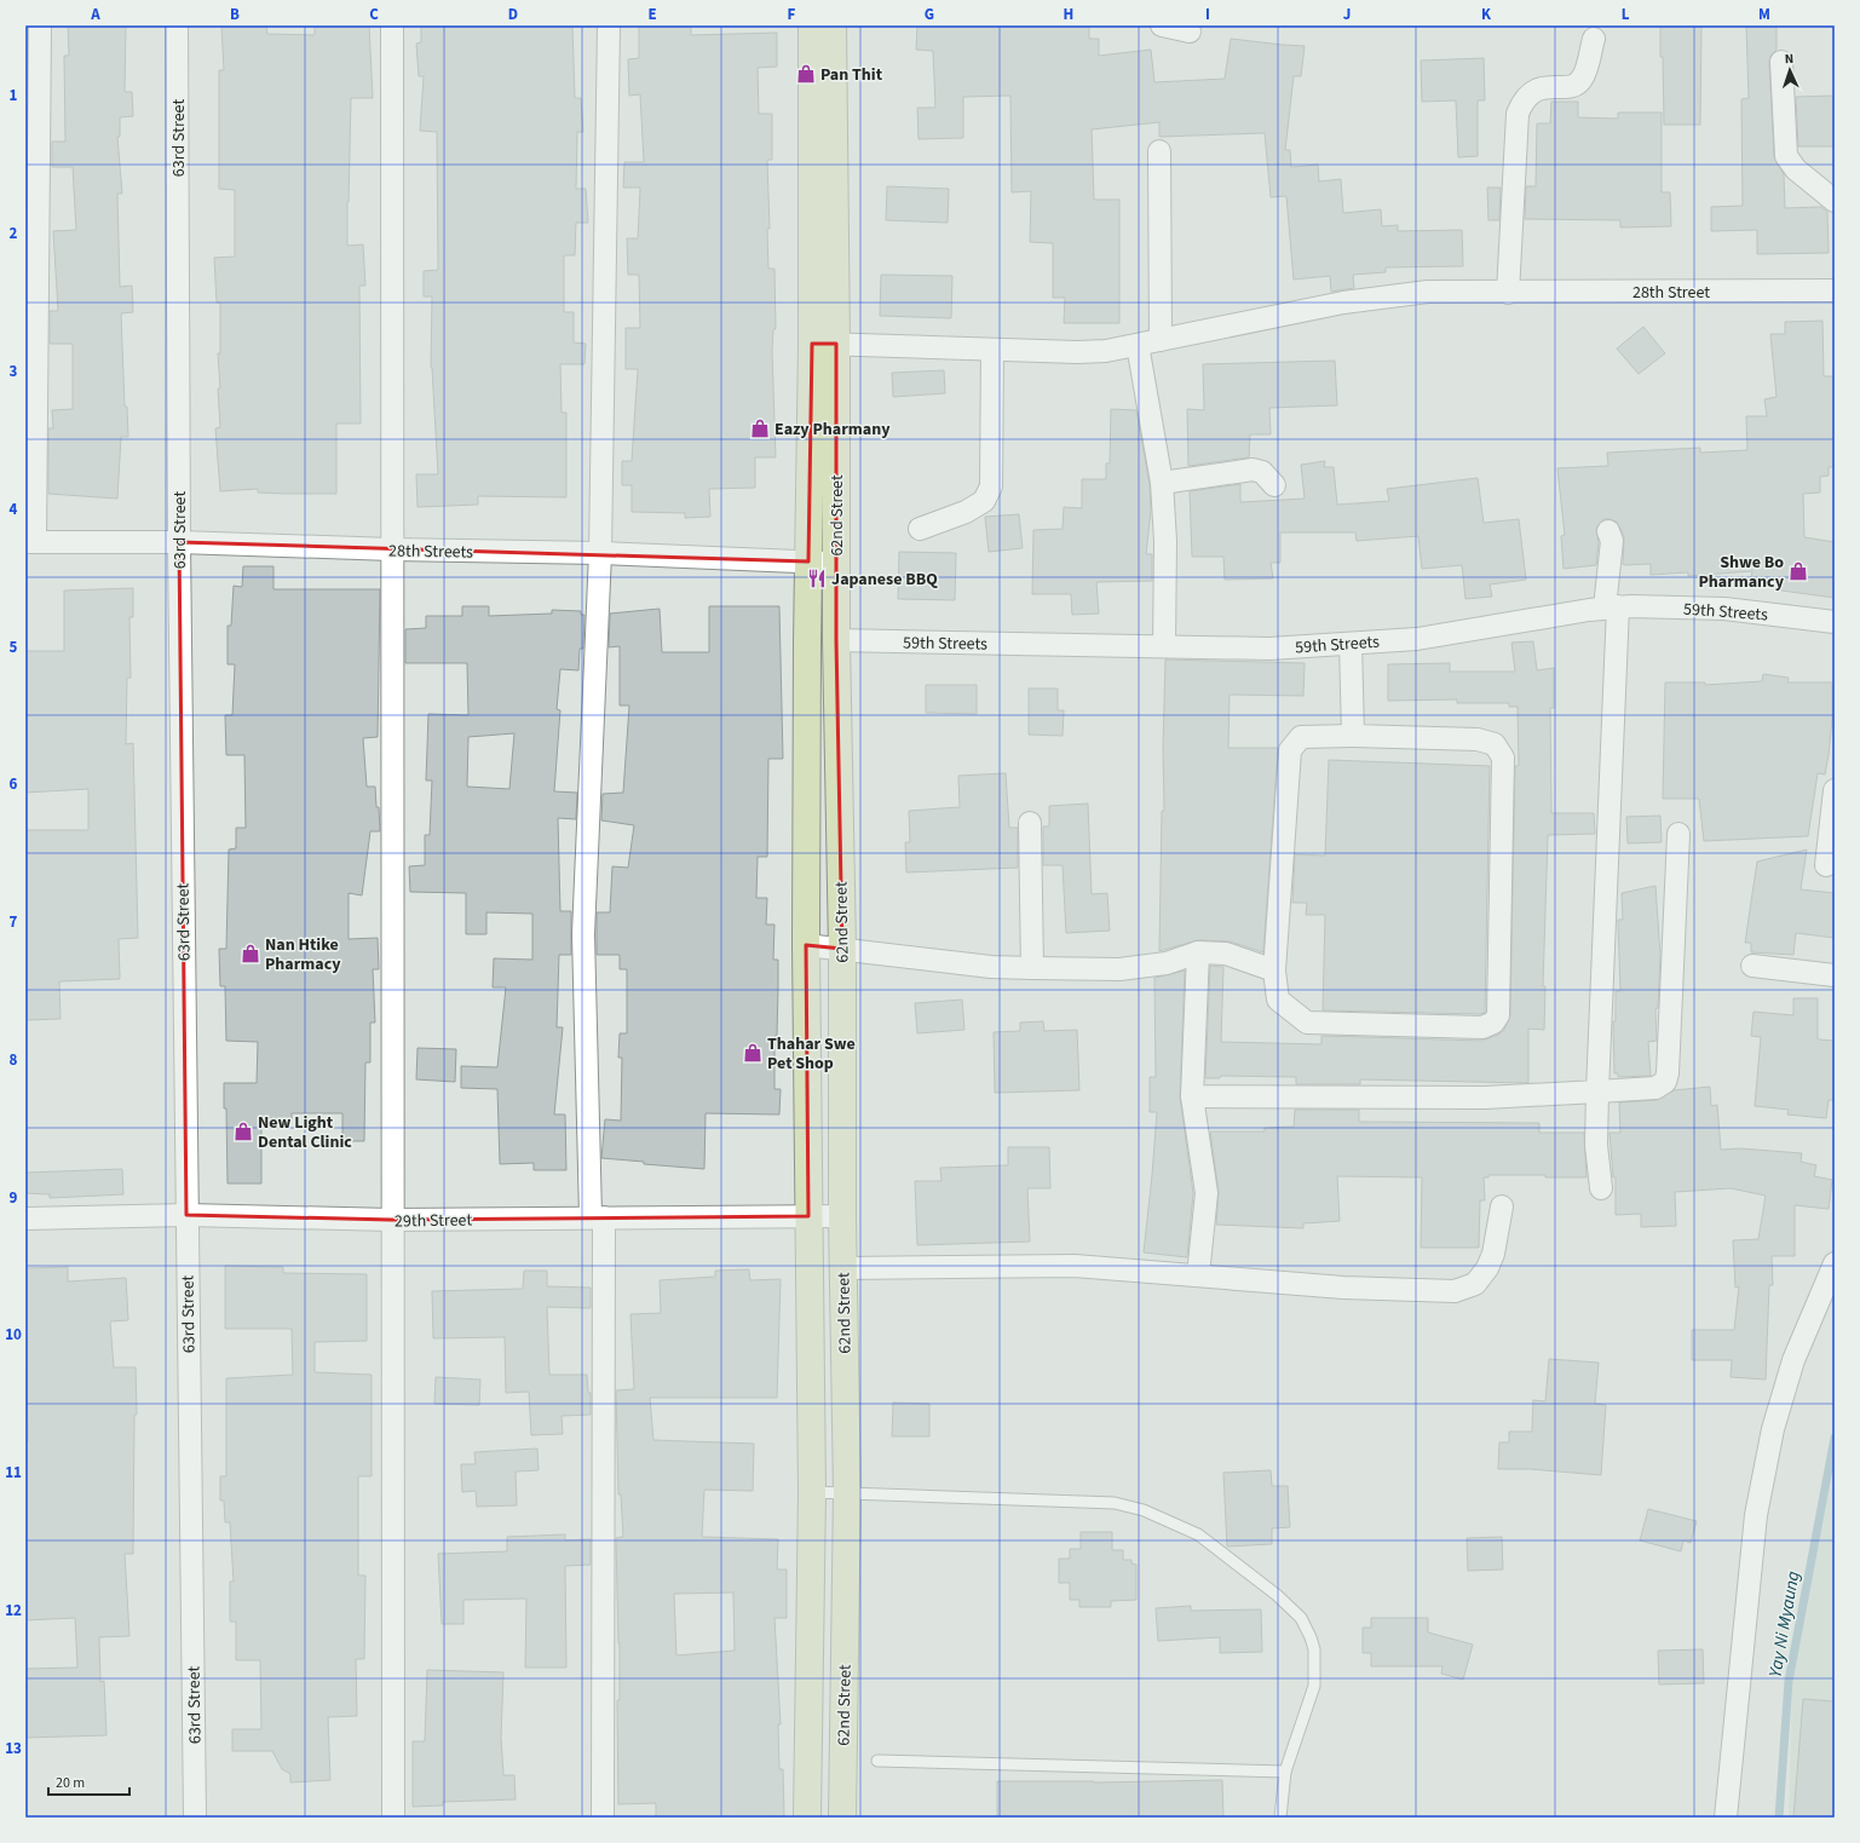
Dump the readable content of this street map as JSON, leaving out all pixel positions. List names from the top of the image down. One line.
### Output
{"streets":{"main road":["62nd Street"],"street":["63rd Street","28th Street","28th Streets","59th Streets","29th Street"]},"crossings":[["63rd Street","28th Streets"],["63rd Street","29th Street"],["28th Street","62nd Street"],["62nd Street","28th Streets"],["62nd Street","59th Streets"],["62nd Street","29th Street"]],"water":["Yay Ni Myaung"],"places":{"shop":["Pan Thit","Eazy Pharmany","Shwe Bo Pharmancy","Nan Htike Pharmacy","Thahar Swe Pet Shop","New Light Dental Clinic"],"restaurant":["Japanese BBQ"]},"scale_bar":"20 m","north":"top","grid":{"columns":["A","B","C","D","E","F","G","H","I","J","K","L","M"],"rows":["1","2","3","4","5","6","7","8","9","10","11","12","13"]}}
